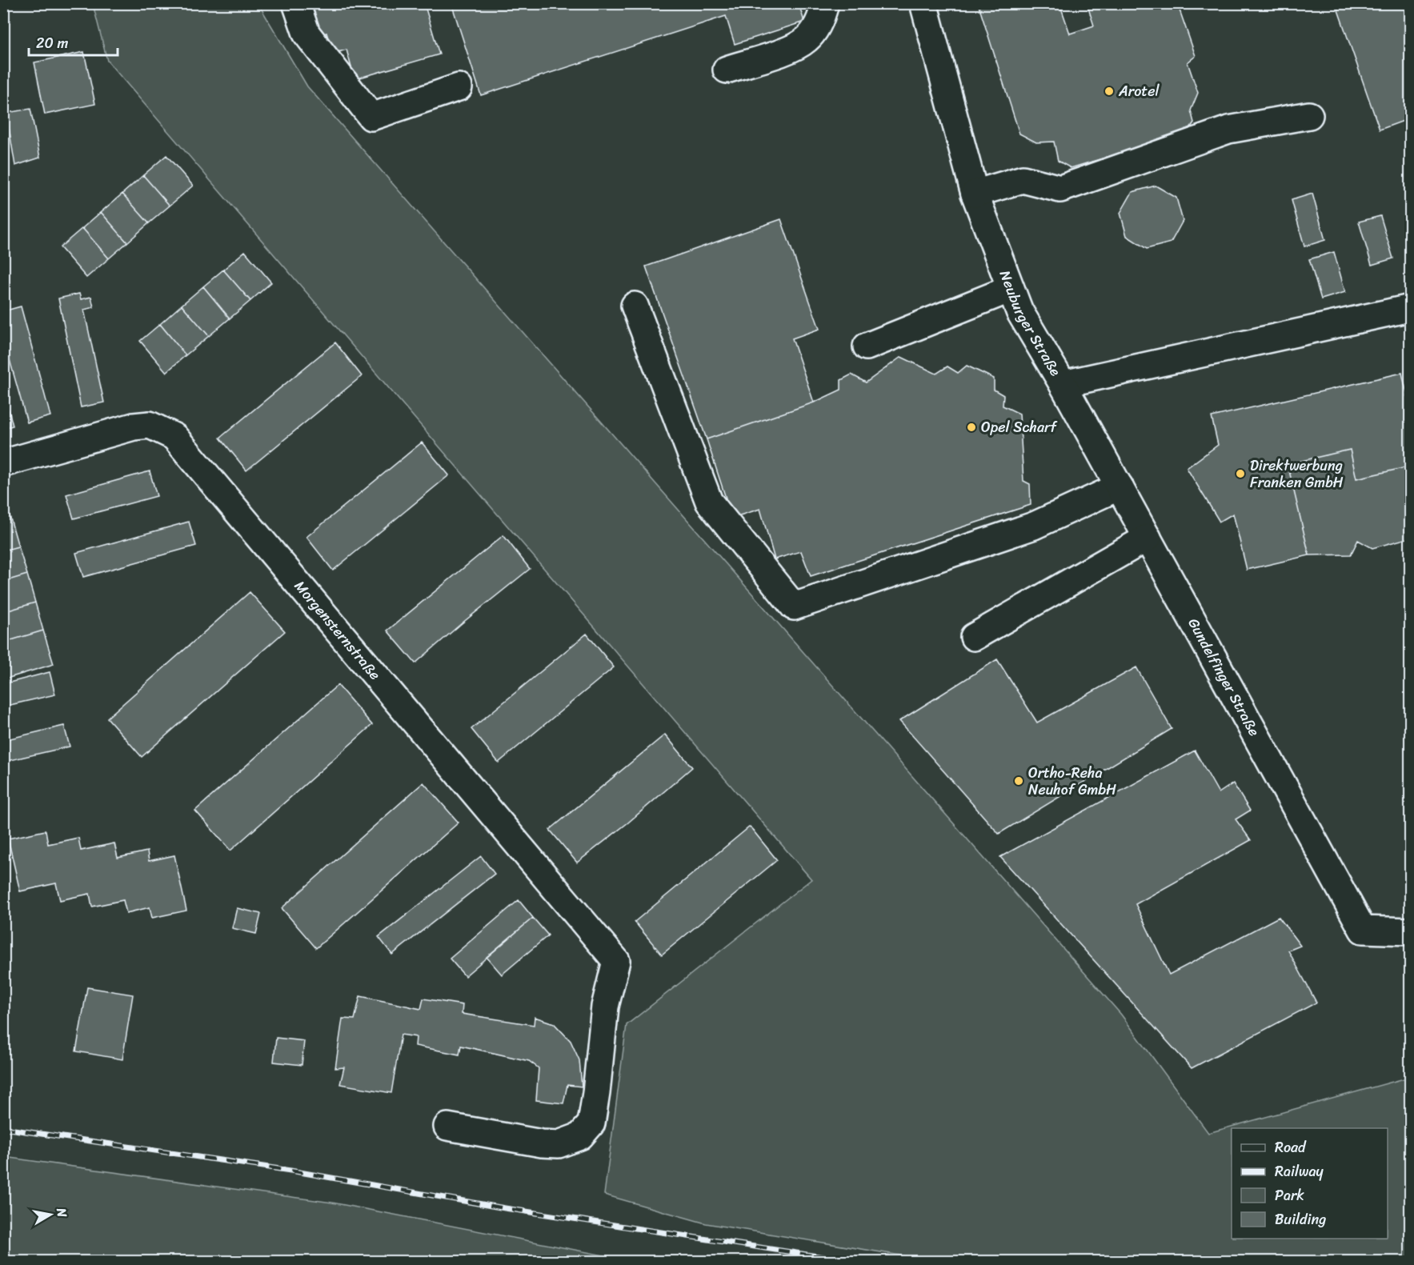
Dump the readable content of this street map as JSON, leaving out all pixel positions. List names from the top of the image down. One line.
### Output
{"streets":{"street":["Neuburger Straße","Morgensternstraße","Gundelfinger Straße"]},"crossings":[["Neuburger Straße","Gundelfinger Straße"]],"places":["Arotel","Opel Scharf","Direktwerbung Franken GmbH","Ortho-Reha Neuhof GmbH"],"legend":["Road","Railway","Park","Building"],"scale_bar":"20 m","north":"right"}
